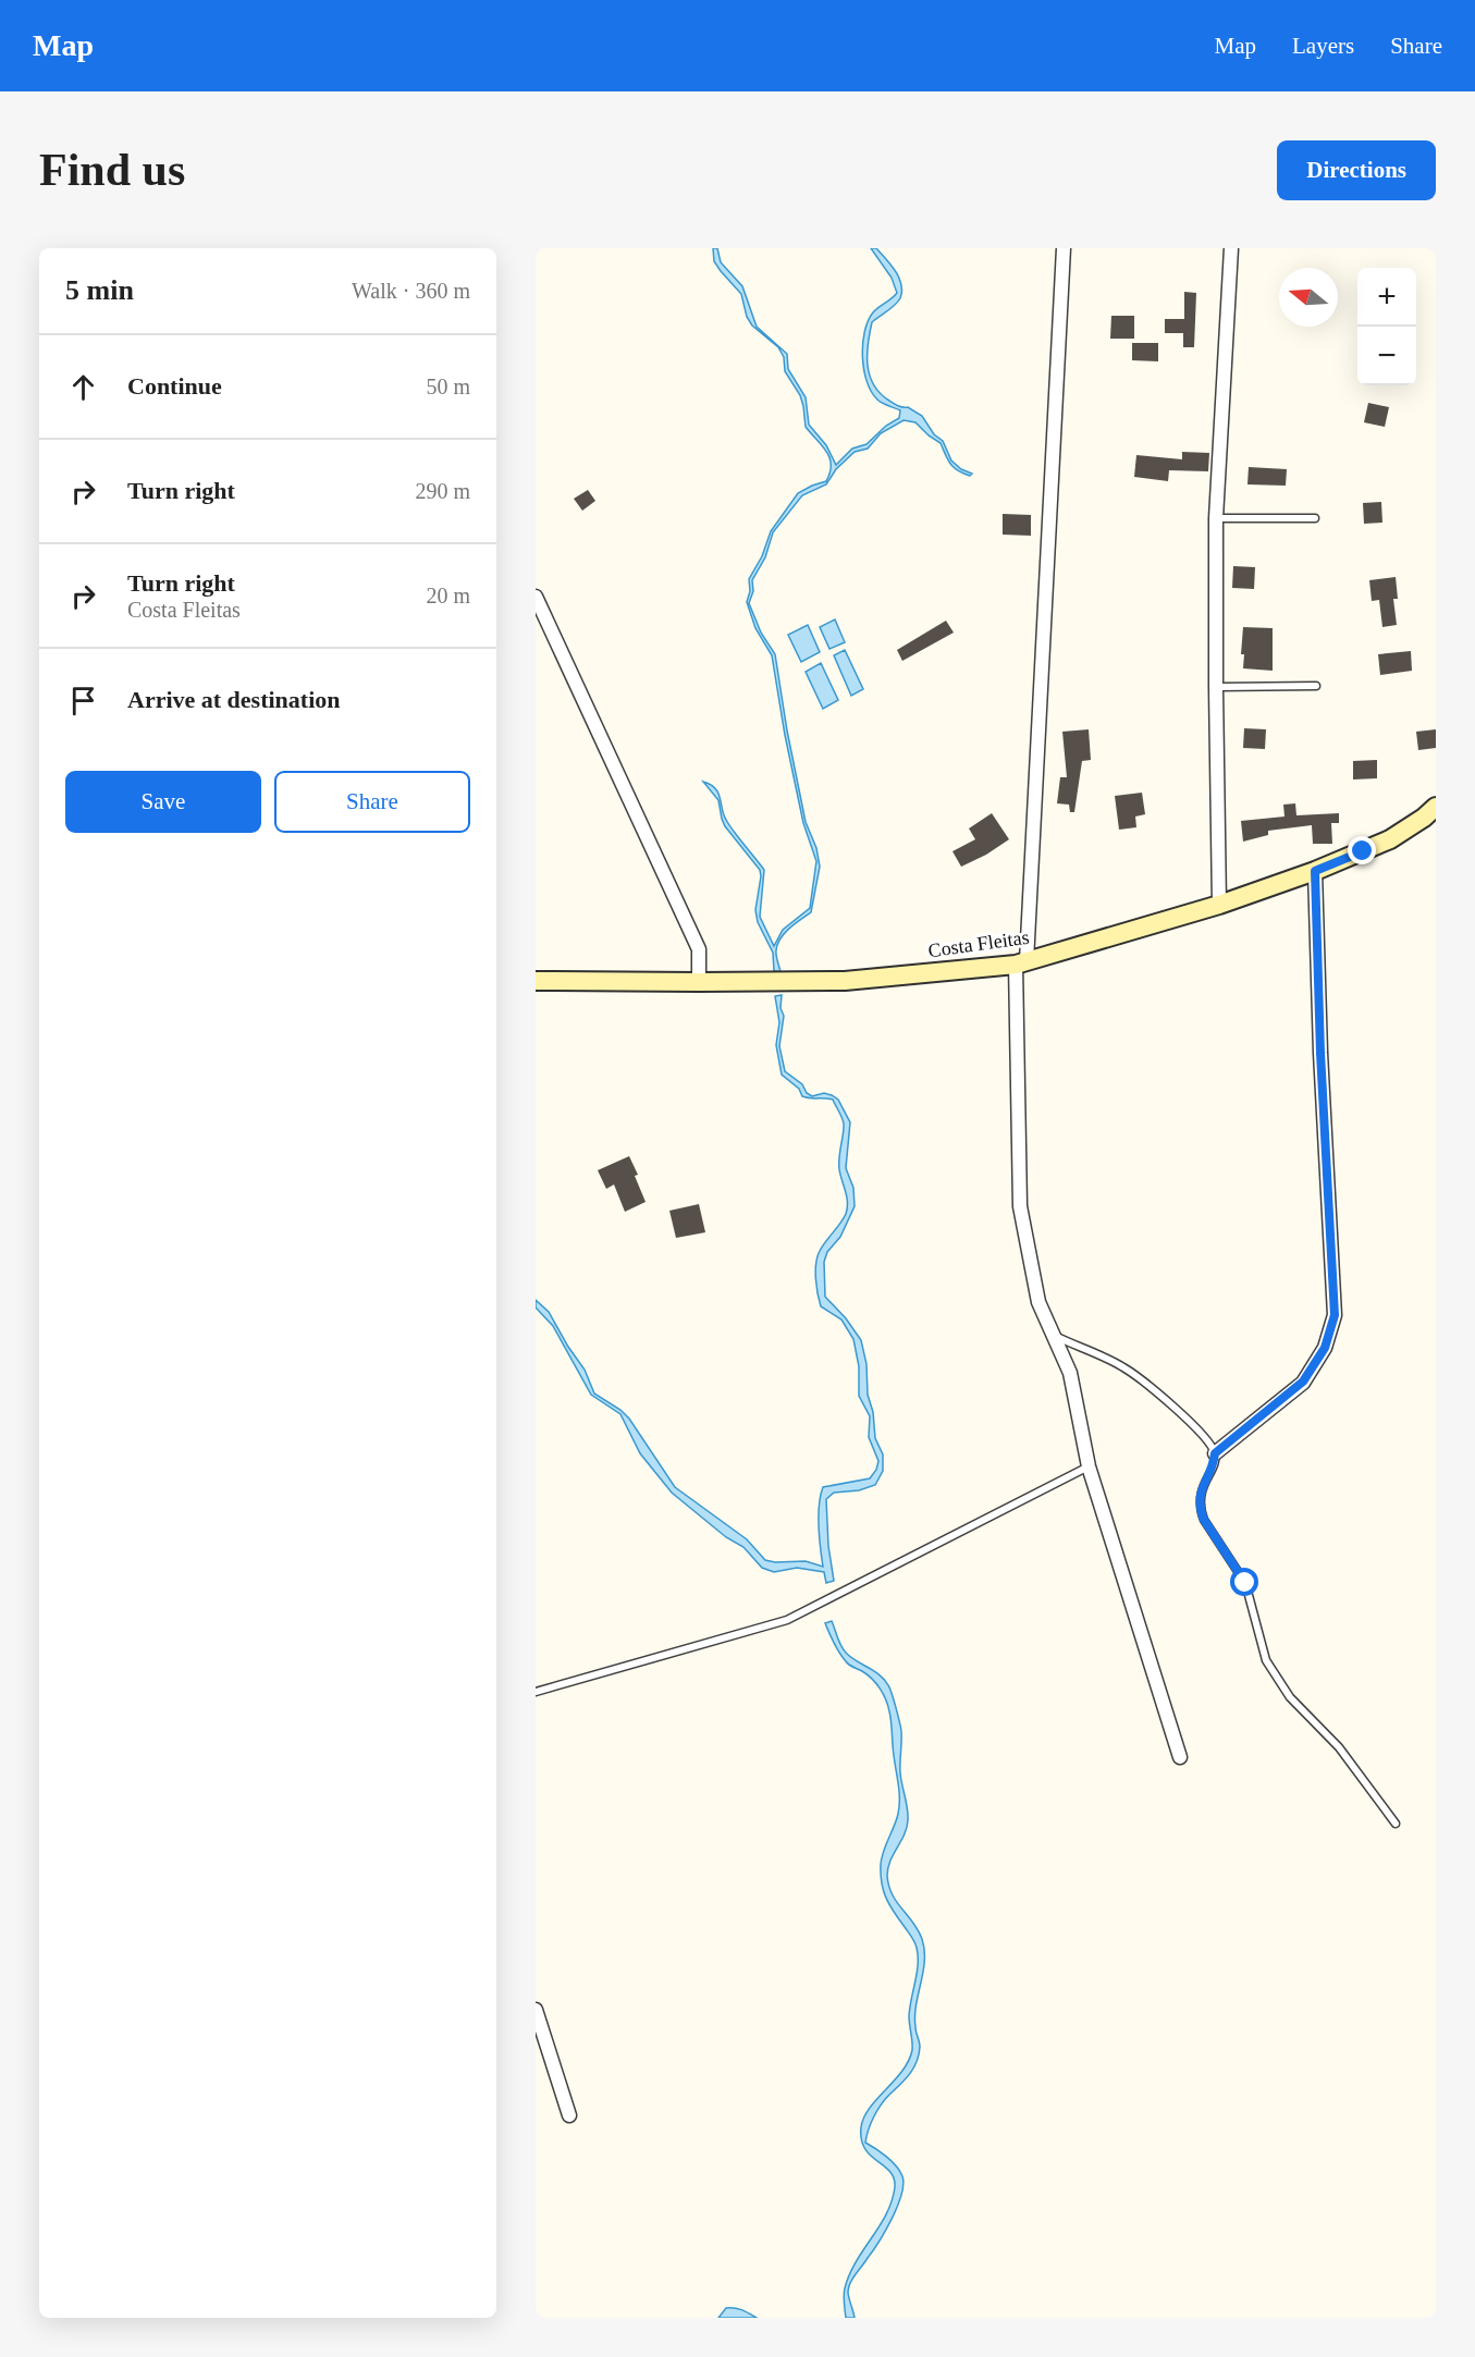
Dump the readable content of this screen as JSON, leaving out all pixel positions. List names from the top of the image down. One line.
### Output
{"streets":{"main road":["Costa Fleitas"]},"north":"left","page":{"header":"Map","nav":["Map","Layers","Share"],"buttons":["Directions",["Save","Share"]],"title":"Find us","heading":["5 min","Walk · 360 m"],"map_buttons":["+","−"],"list":[["Continue","50 m"],["Turn right","290 m"],["Turn right","Costa Fleitas","20 m"],"Arrive at destination"]}}
